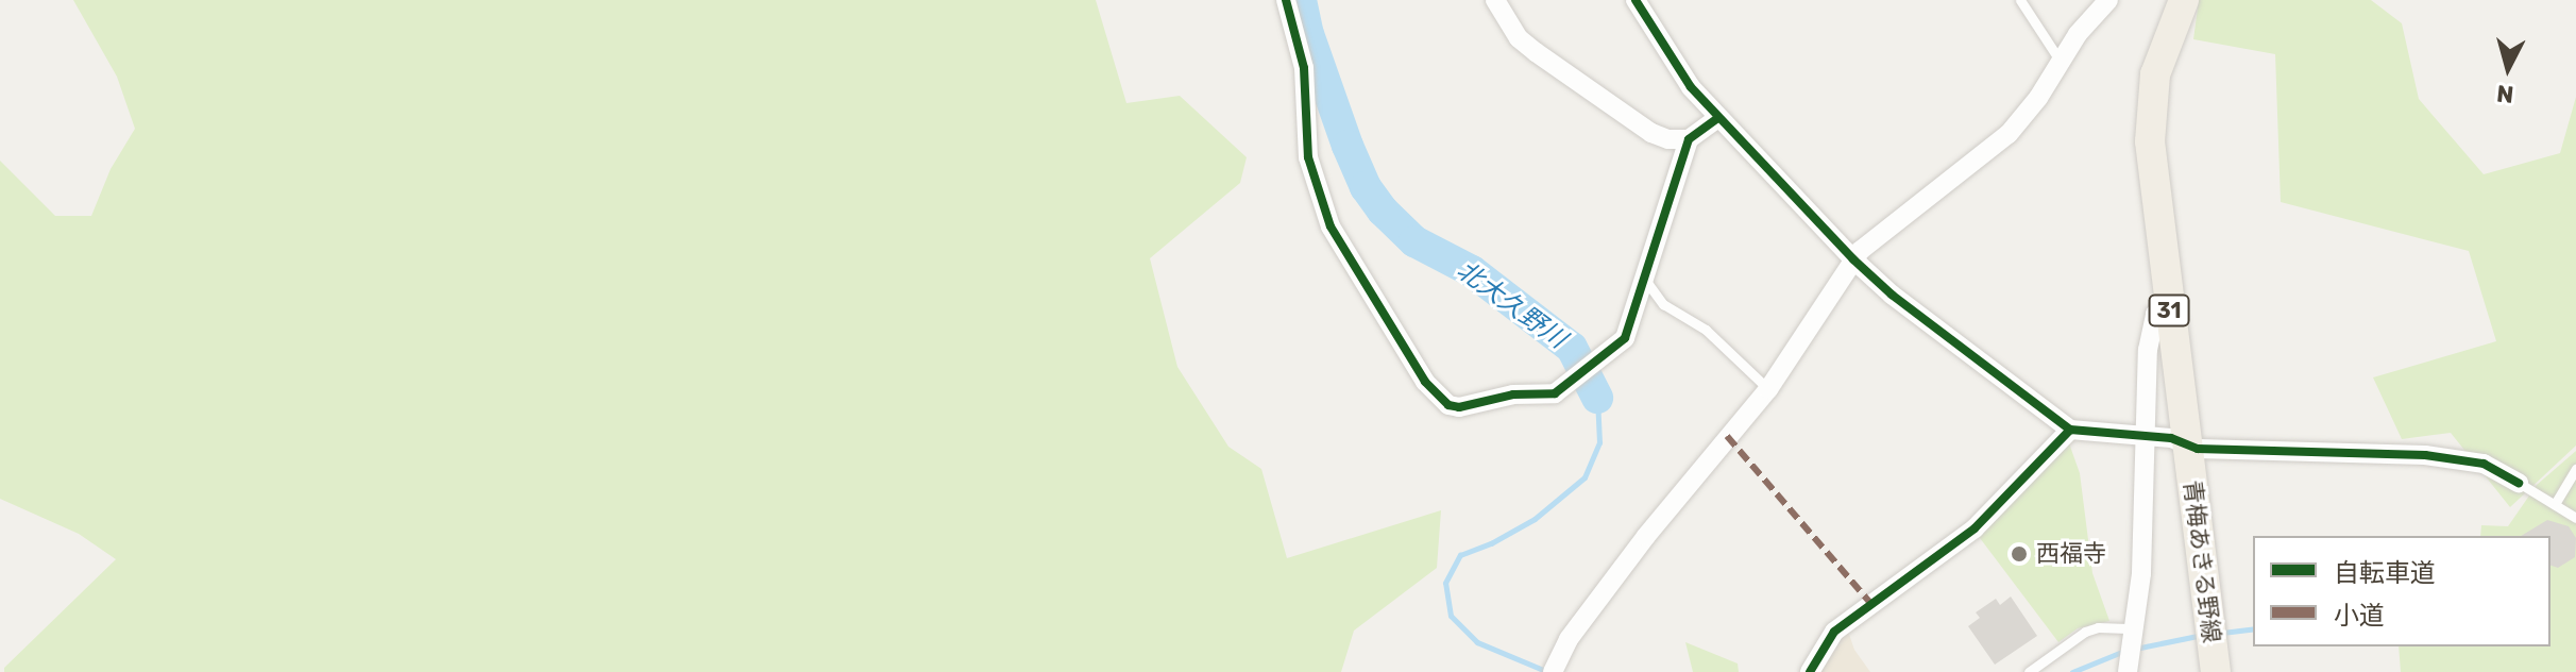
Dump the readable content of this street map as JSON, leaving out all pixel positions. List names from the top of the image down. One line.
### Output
{"streets":{"main road":["31","青梅あきる野線"]},"water":["北大久野川"],"places":["西福寺"],"legend":["自転車道","小道"],"north":"bottom"}
